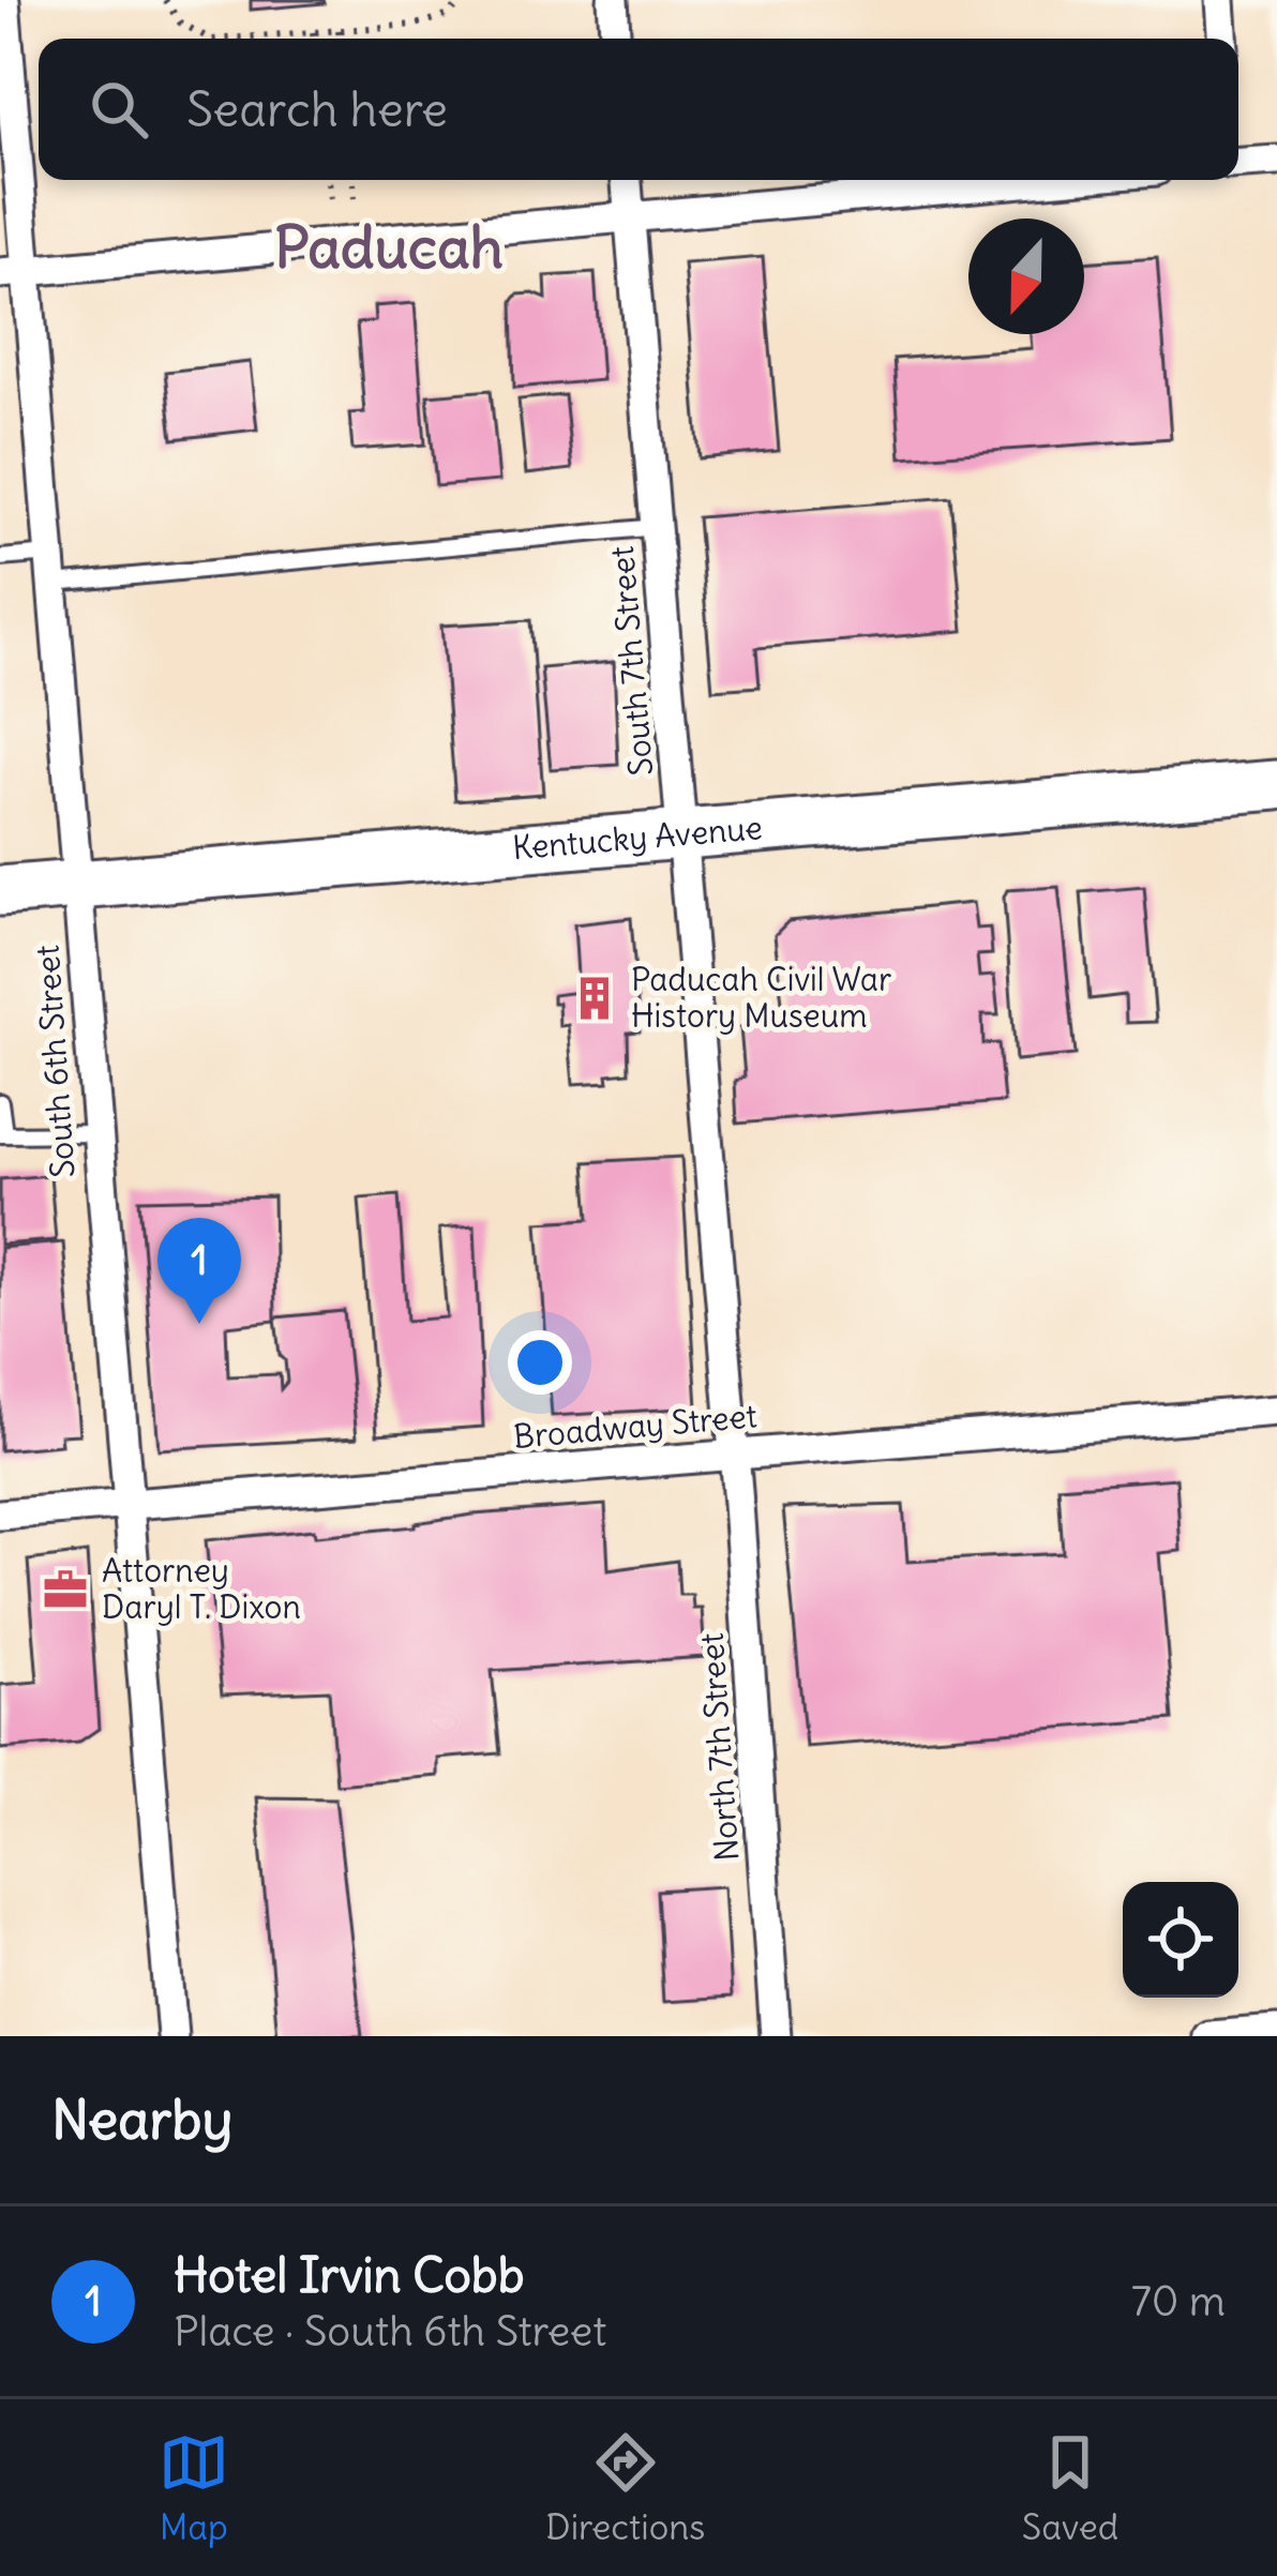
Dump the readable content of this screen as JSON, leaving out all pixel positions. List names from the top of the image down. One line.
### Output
{"streets":{"main road":["Kentucky Avenue"],"street":["South 7th Street","South 6th Street","Broadway Street","North 7th Street"]},"crossings":[["South 7th Street","Kentucky Avenue"],["South 7th Street","Broadway Street"],["South 7th Street","North 7th Street"],["Kentucky Avenue","South 6th Street"],["South 6th Street","Broadway Street"],["Broadway Street","North 7th Street"]],"districts":["Paducah"],"places":{"building":["Paducah Civil War History Museum"],"office":["Attorney Daryl T. Dixon"]},"north":"bottom","page":{"search":"Search here","pins":"1","heading":"Nearby","list":[{"mark":"1","name":"Hotel Irvin Cobb","note":"Place · South 6th Street","value":"70 m"}],"nav":["Map","Directions","Saved"]}}
